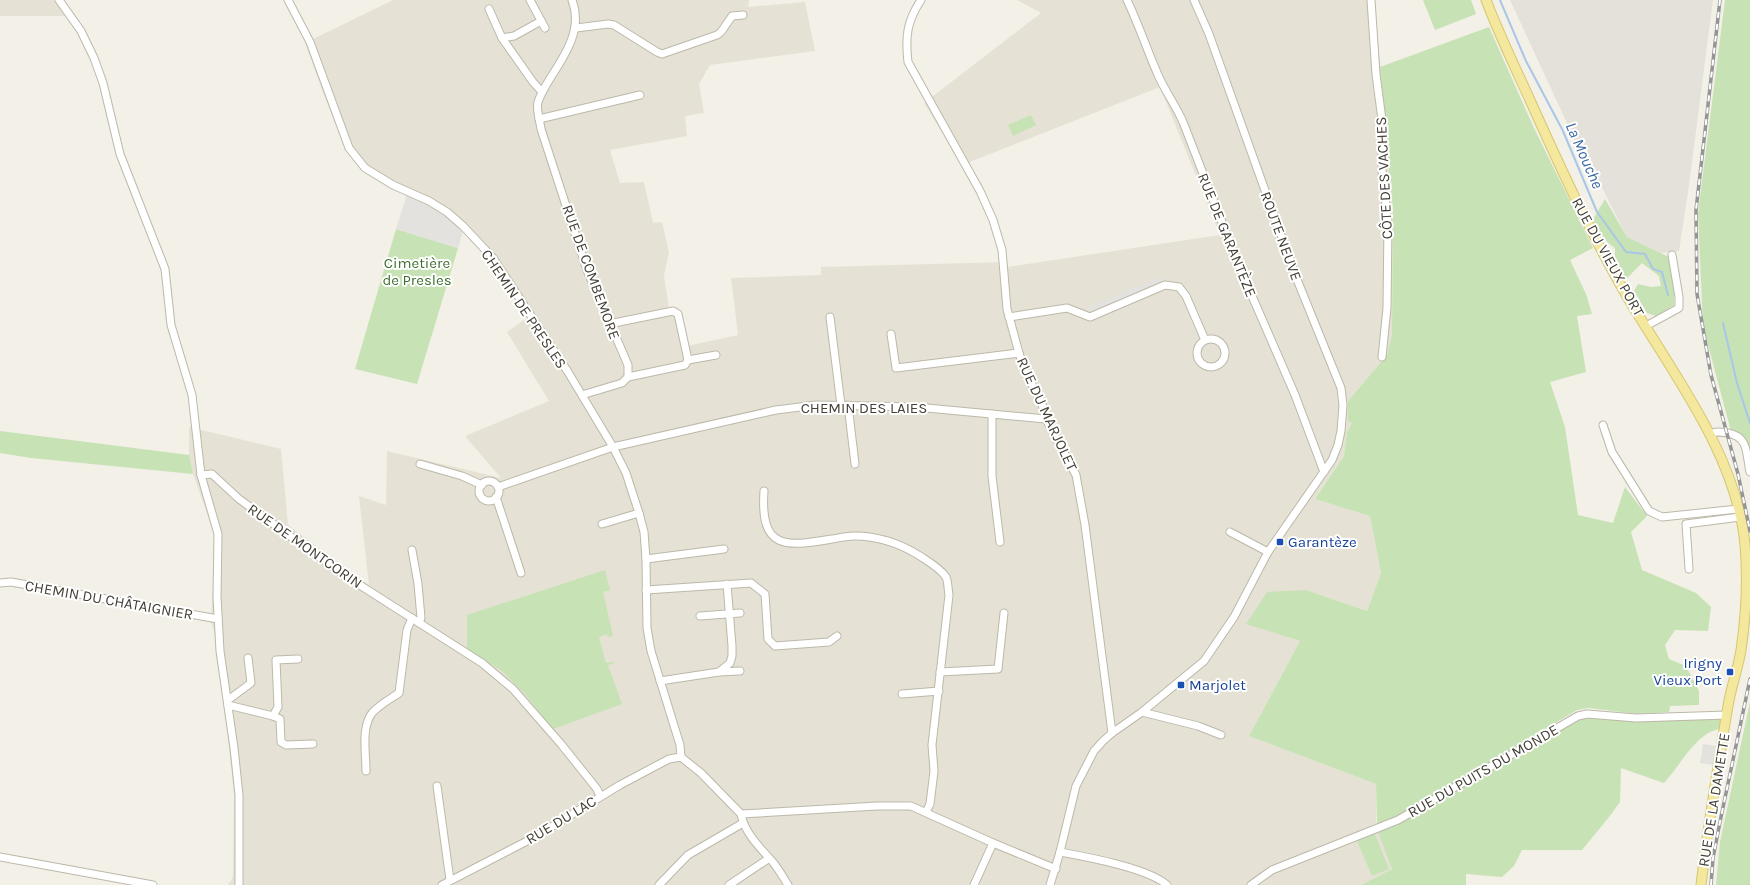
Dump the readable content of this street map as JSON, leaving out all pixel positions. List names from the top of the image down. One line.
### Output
{"streets":{"main road":["RUE DU VIEUX PORT","RUE DE LA DAMETTE"],"street":["CÔTE DES VACHES","RUE DE GARANTÈZE","ROUTE NEUVE","RUE DE COMBEMORE","CHEMIN DE PRESLES","CHEMIN DES LAIES","RUE DU MARJOLET","RUE DE MONTCORIN","CHEMIN DU CHÂTAIGNIER","RUE DU PUITS DU MONDE","RUE DU LAC"]},"crossings":[["RUE DE GARANTÈZE","ROUTE NEUVE"],["ROUTE NEUVE","RUE DU MARJOLET"],["RUE DU VIEUX PORT","RUE DU PUITS DU MONDE"],["RUE DU VIEUX PORT","RUE DE LA DAMETTE"],["CHEMIN DE PRESLES","CHEMIN DES LAIES"],["CHEMIN DE PRESLES","RUE DU LAC"],["CHEMIN DES LAIES","RUE DU MARJOLET"],["RUE DE MONTCORIN","RUE DU LAC"],["RUE DU PUITS DU MONDE","RUE DE LA DAMETTE"]],"water":["La Mouche"],"parks":["Cimetière de Presles"],"places":{"transit":["Garantèze","Irigny Vieux Port","Marjolet"]}}
